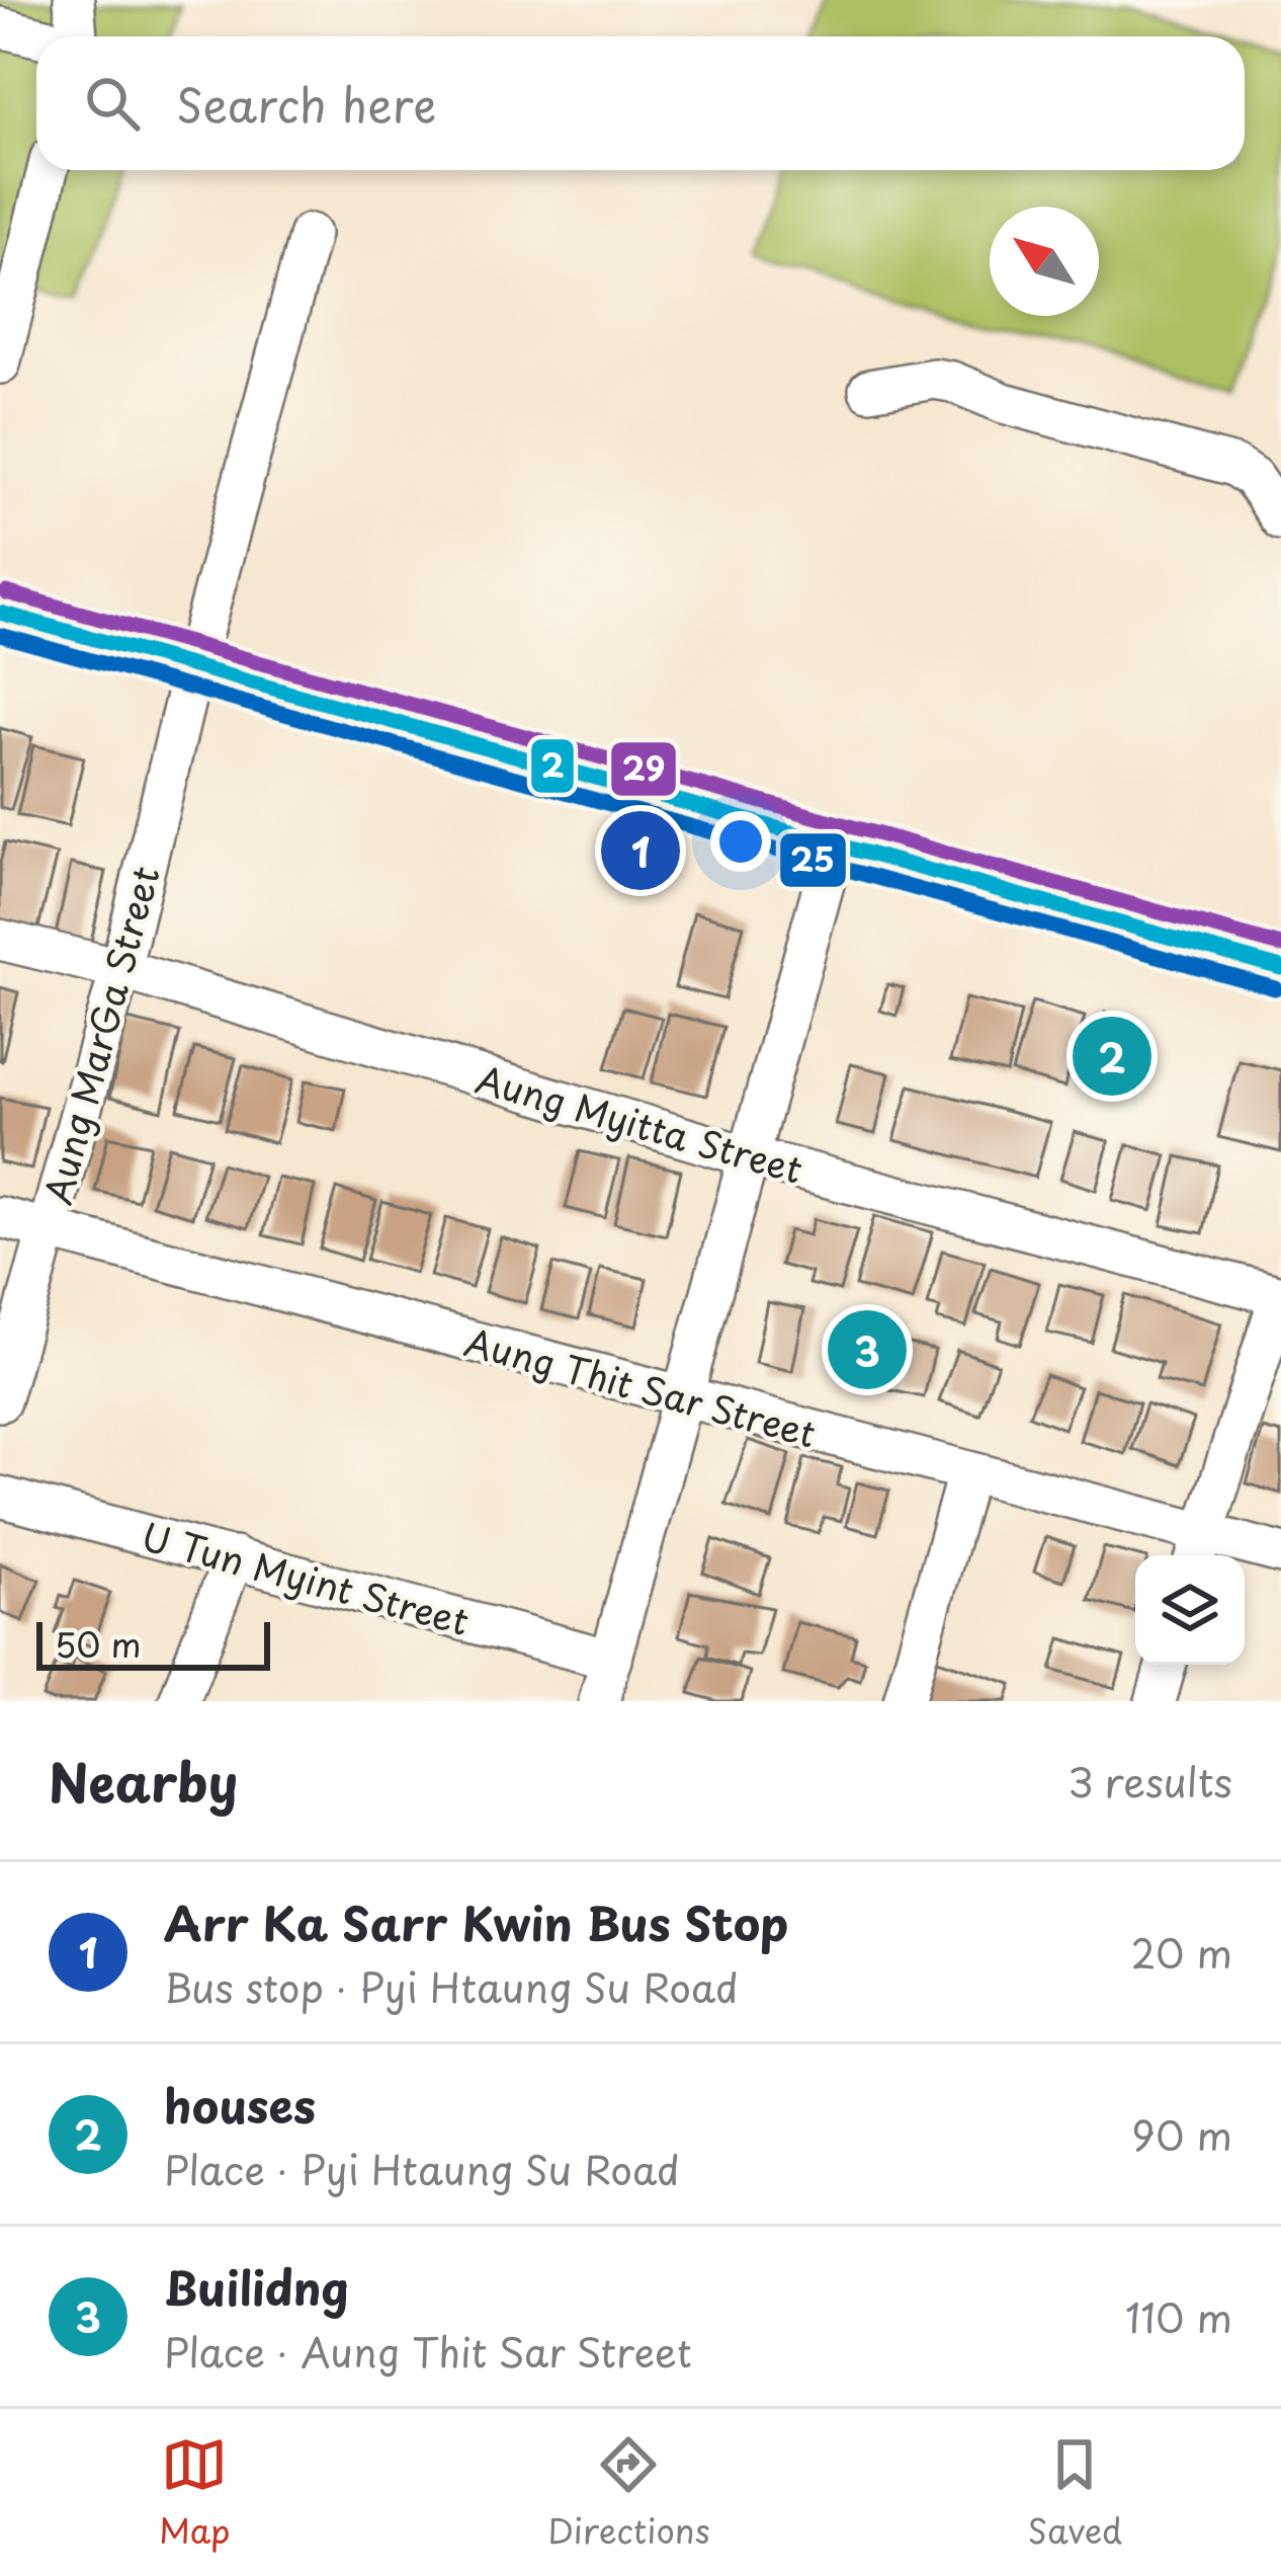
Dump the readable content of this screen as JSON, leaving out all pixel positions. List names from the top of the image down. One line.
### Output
{"streets":{"street":["Aung MarGa Street","Aung Myitta Street","Aung Thit Sar Street","U Tun Myint Street"]},"crossings":[["Aung MarGa Street","Aung Myitta Street"],["Aung MarGa Street","Aung Thit Sar Street"]],"lines":["transit line 29","transit line 2","transit line 25"],"scale_bar":"50 m","north":"top left","page":{"search":"Search here","pins":["1","2","3"],"scale":"50 m","heading":["Nearby","3 results"],"list":[{"mark":"1","name":"Arr Ka Sarr Kwin Bus Stop","note":"Bus stop · Pyi Htaung Su Road","value":"20 m"},{"mark":"2","name":"houses","note":"Place · Pyi Htaung Su Road","value":"90 m"},{"mark":"3","name":"Builidng","note":"Place · Aung Thit Sar Street","value":"110 m"}],"nav":["Map","Directions","Saved"]}}
